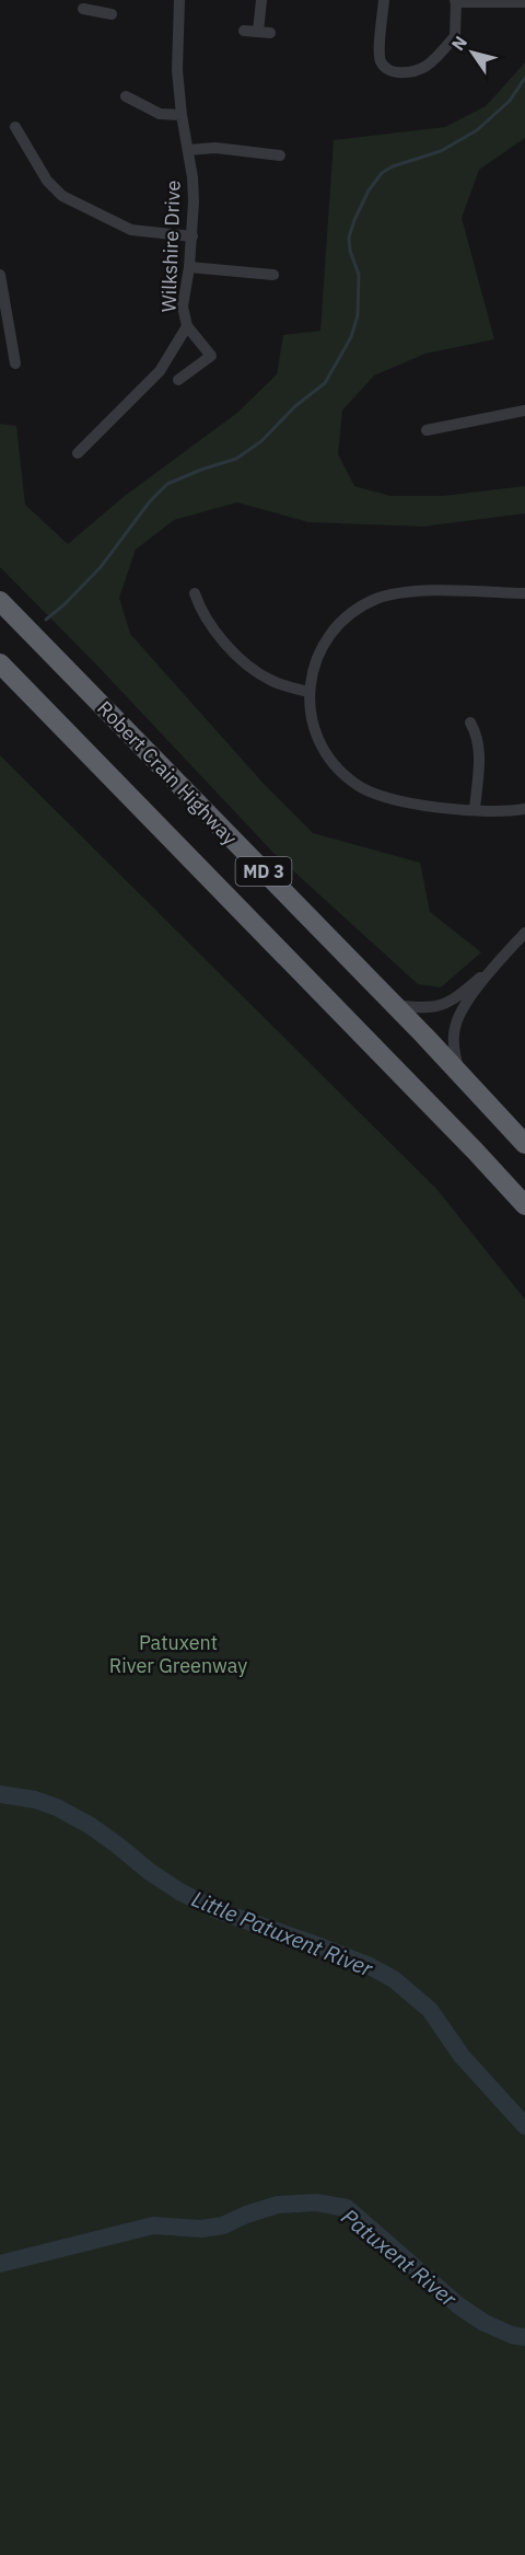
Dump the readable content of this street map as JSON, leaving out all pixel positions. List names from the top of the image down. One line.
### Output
{"streets":{"highway":["Robert Crain Highway","MD 3"],"street":["Wilkshire Drive"]},"water":["Little Patuxent River","Patuxent River"],"parks":["Patuxent River Greenway"],"north":"top left"}
